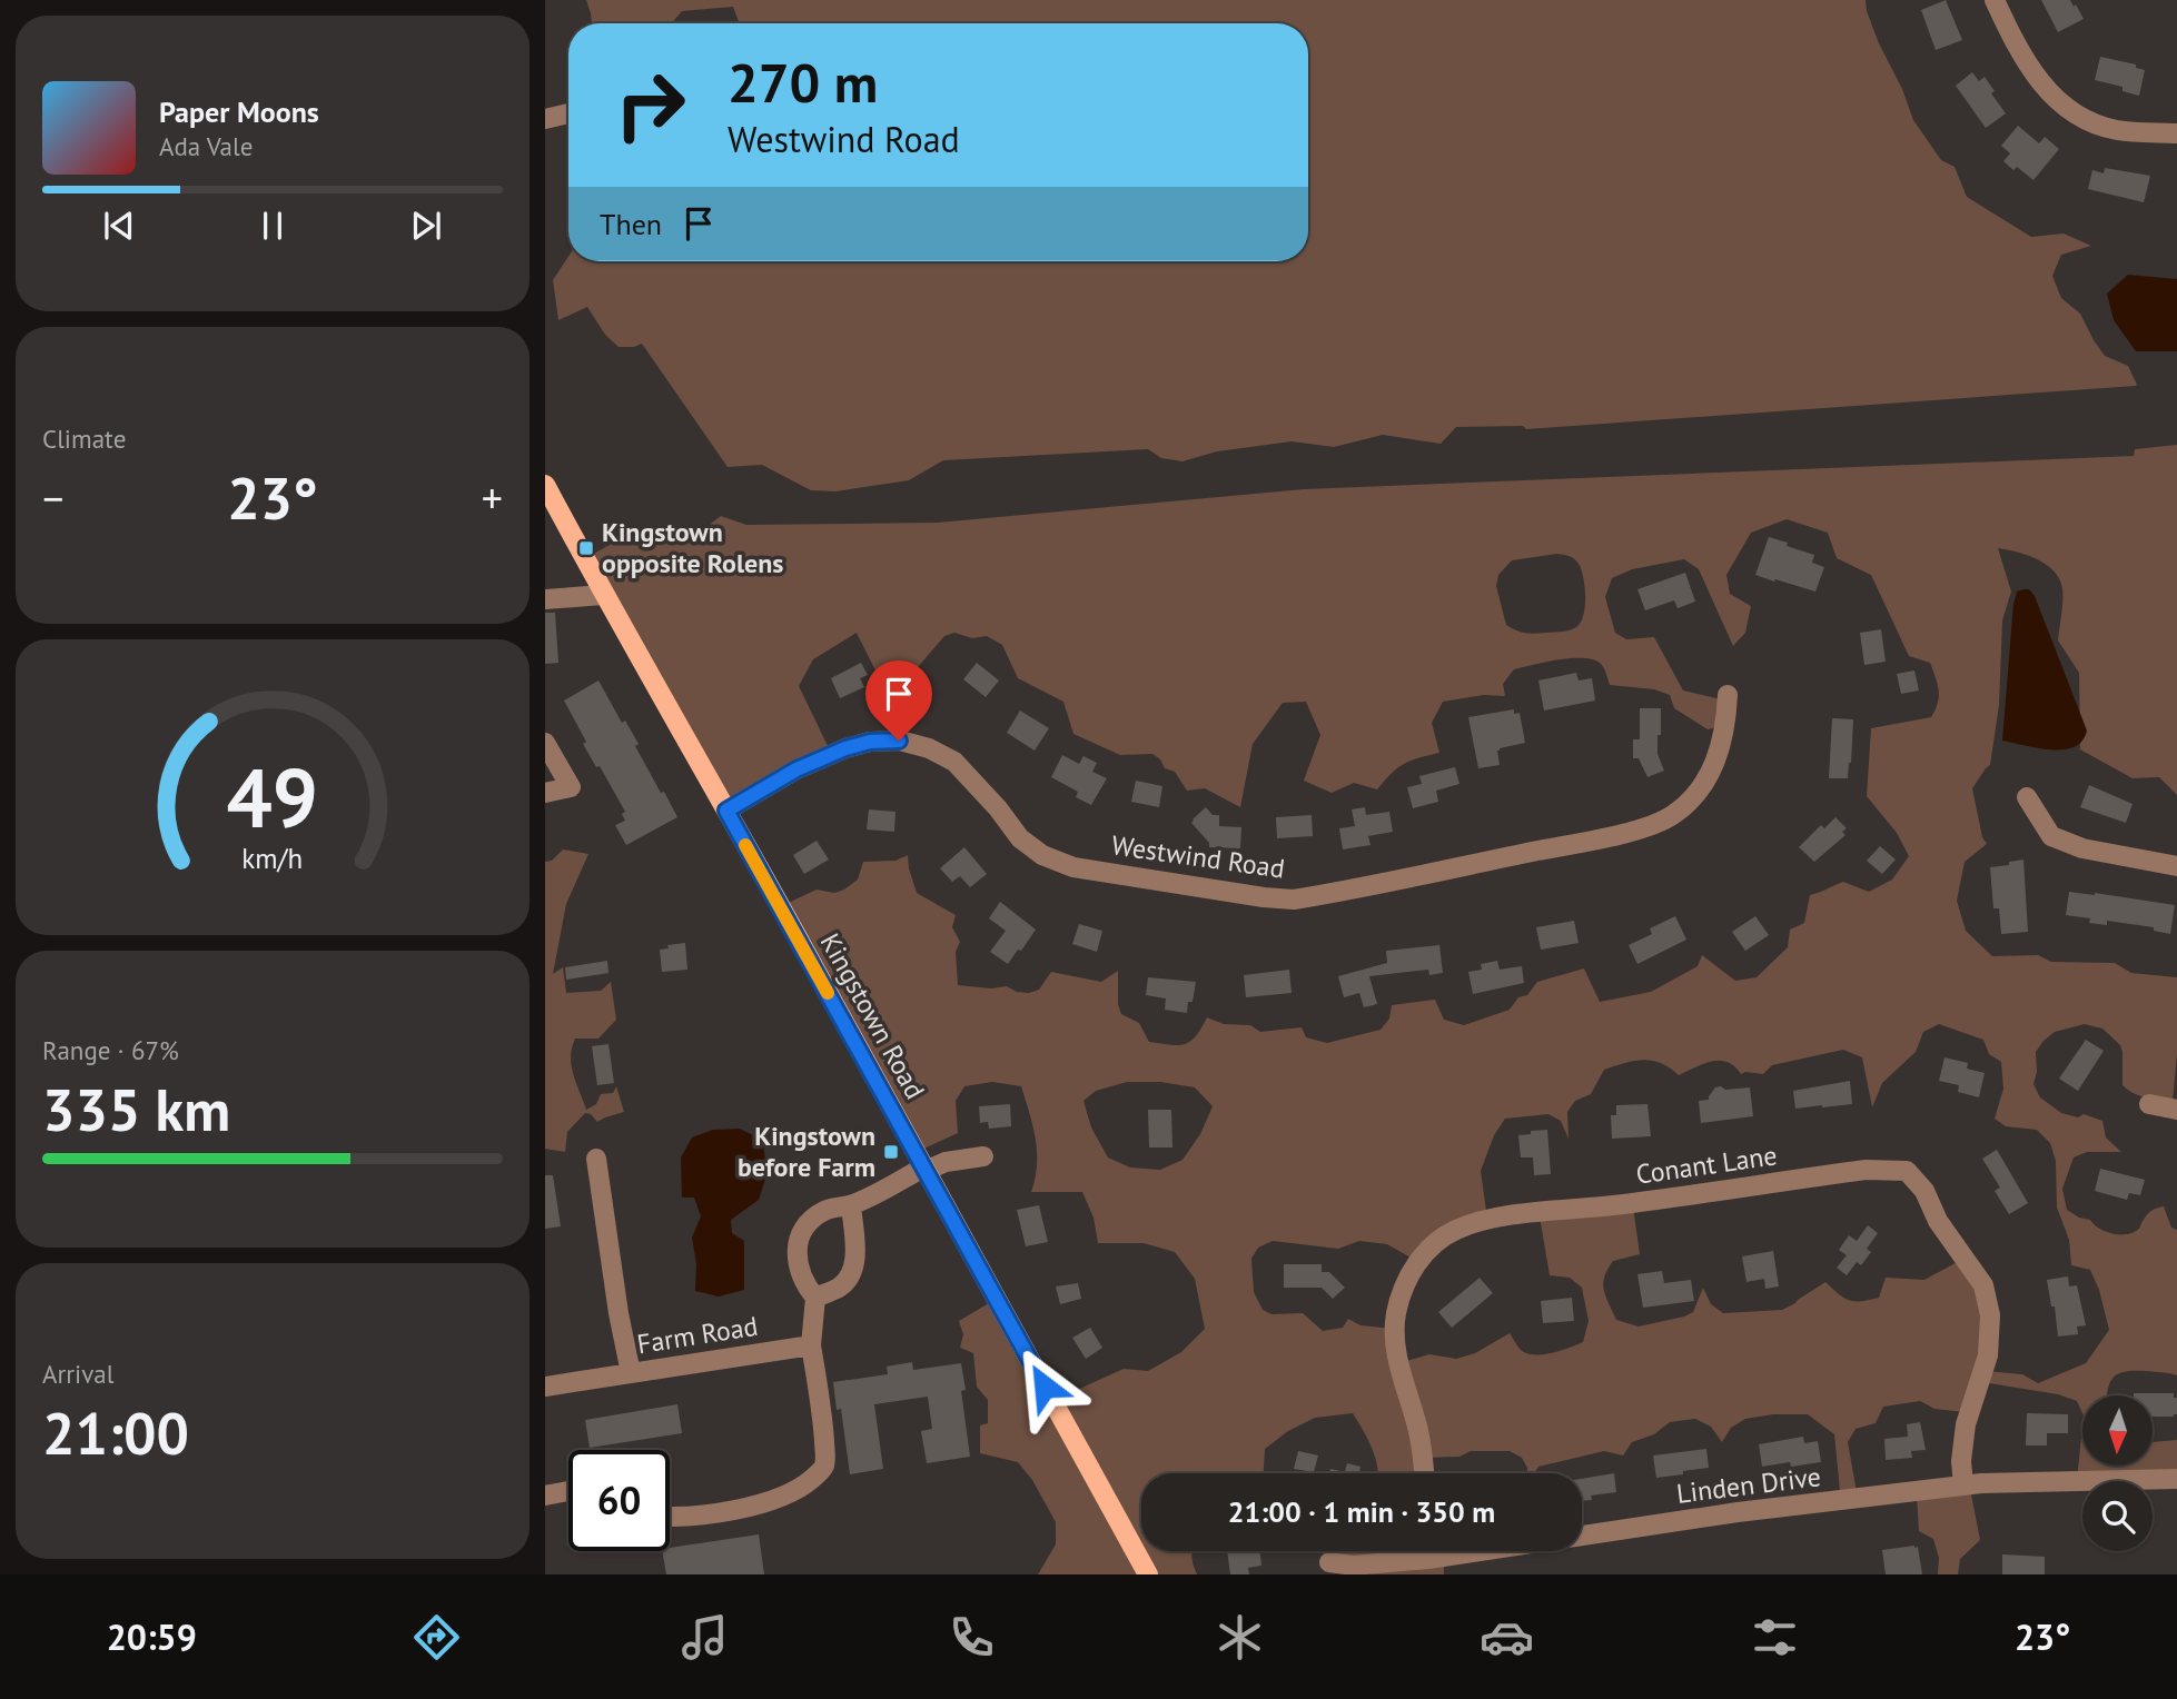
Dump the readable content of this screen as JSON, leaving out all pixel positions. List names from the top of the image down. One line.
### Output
{"streets":{"main road":["Kingstown Road"],"street":["Westwind Road","Conant Lane","Farm Road","Linden Drive"]},"crossings":[["Westwind Road","Kingstown Road"],["Conant Lane","Linden Drive"]],"places":{"transit":["Kingstown opposite Rolens","Kingstown before Farm"]},"north":"bottom","page":{"turn":["270 m","Westwind Road"],"song":["Paper Moons","Ada Vale"],"then":"Then","tile":["Climate",["Range · 67%","335 km"],["Arrival","21:00"]],"heat":["−","23°","+"],"limit":"60","trip":"21:00 · 1 min · 350 m","tabs":["20:59","23°"],"gauge":["49","km/h"]}}
